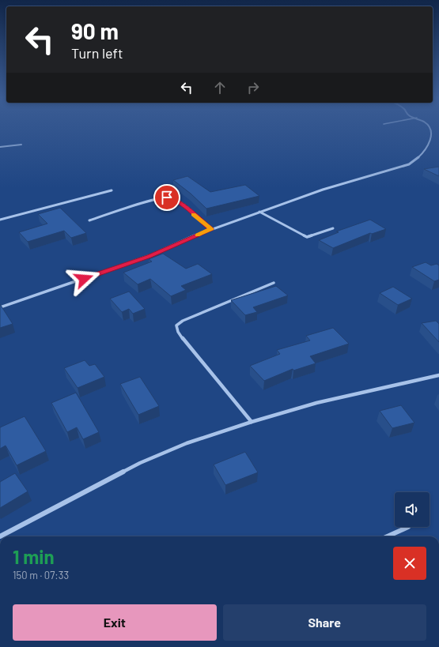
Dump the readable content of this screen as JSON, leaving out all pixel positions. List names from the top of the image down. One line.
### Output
{"page":{"turn":["90 m","Turn left"],"heading":["1 min","150 m · 07:33"],"buttons":["Exit","Share"]}}
